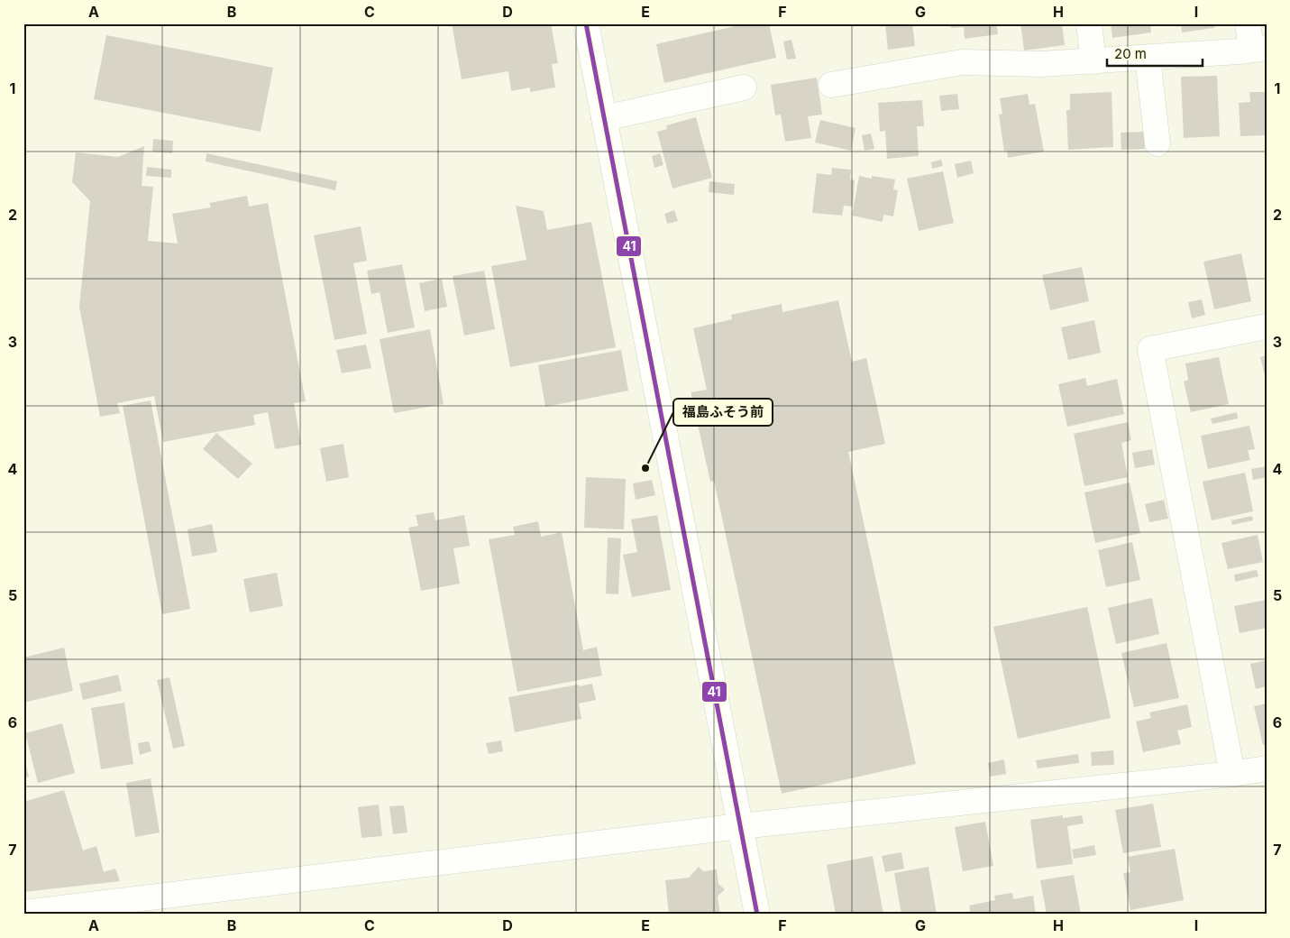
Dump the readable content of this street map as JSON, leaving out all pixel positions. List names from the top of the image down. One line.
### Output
{"places":["福島ふそう前"],"lines":["transit line 41"],"scale_bar":"20 m","grid":{"columns":["A","B","C","D","E","F","G","H","I"],"rows":["1","2","3","4","5","6","7"]}}
